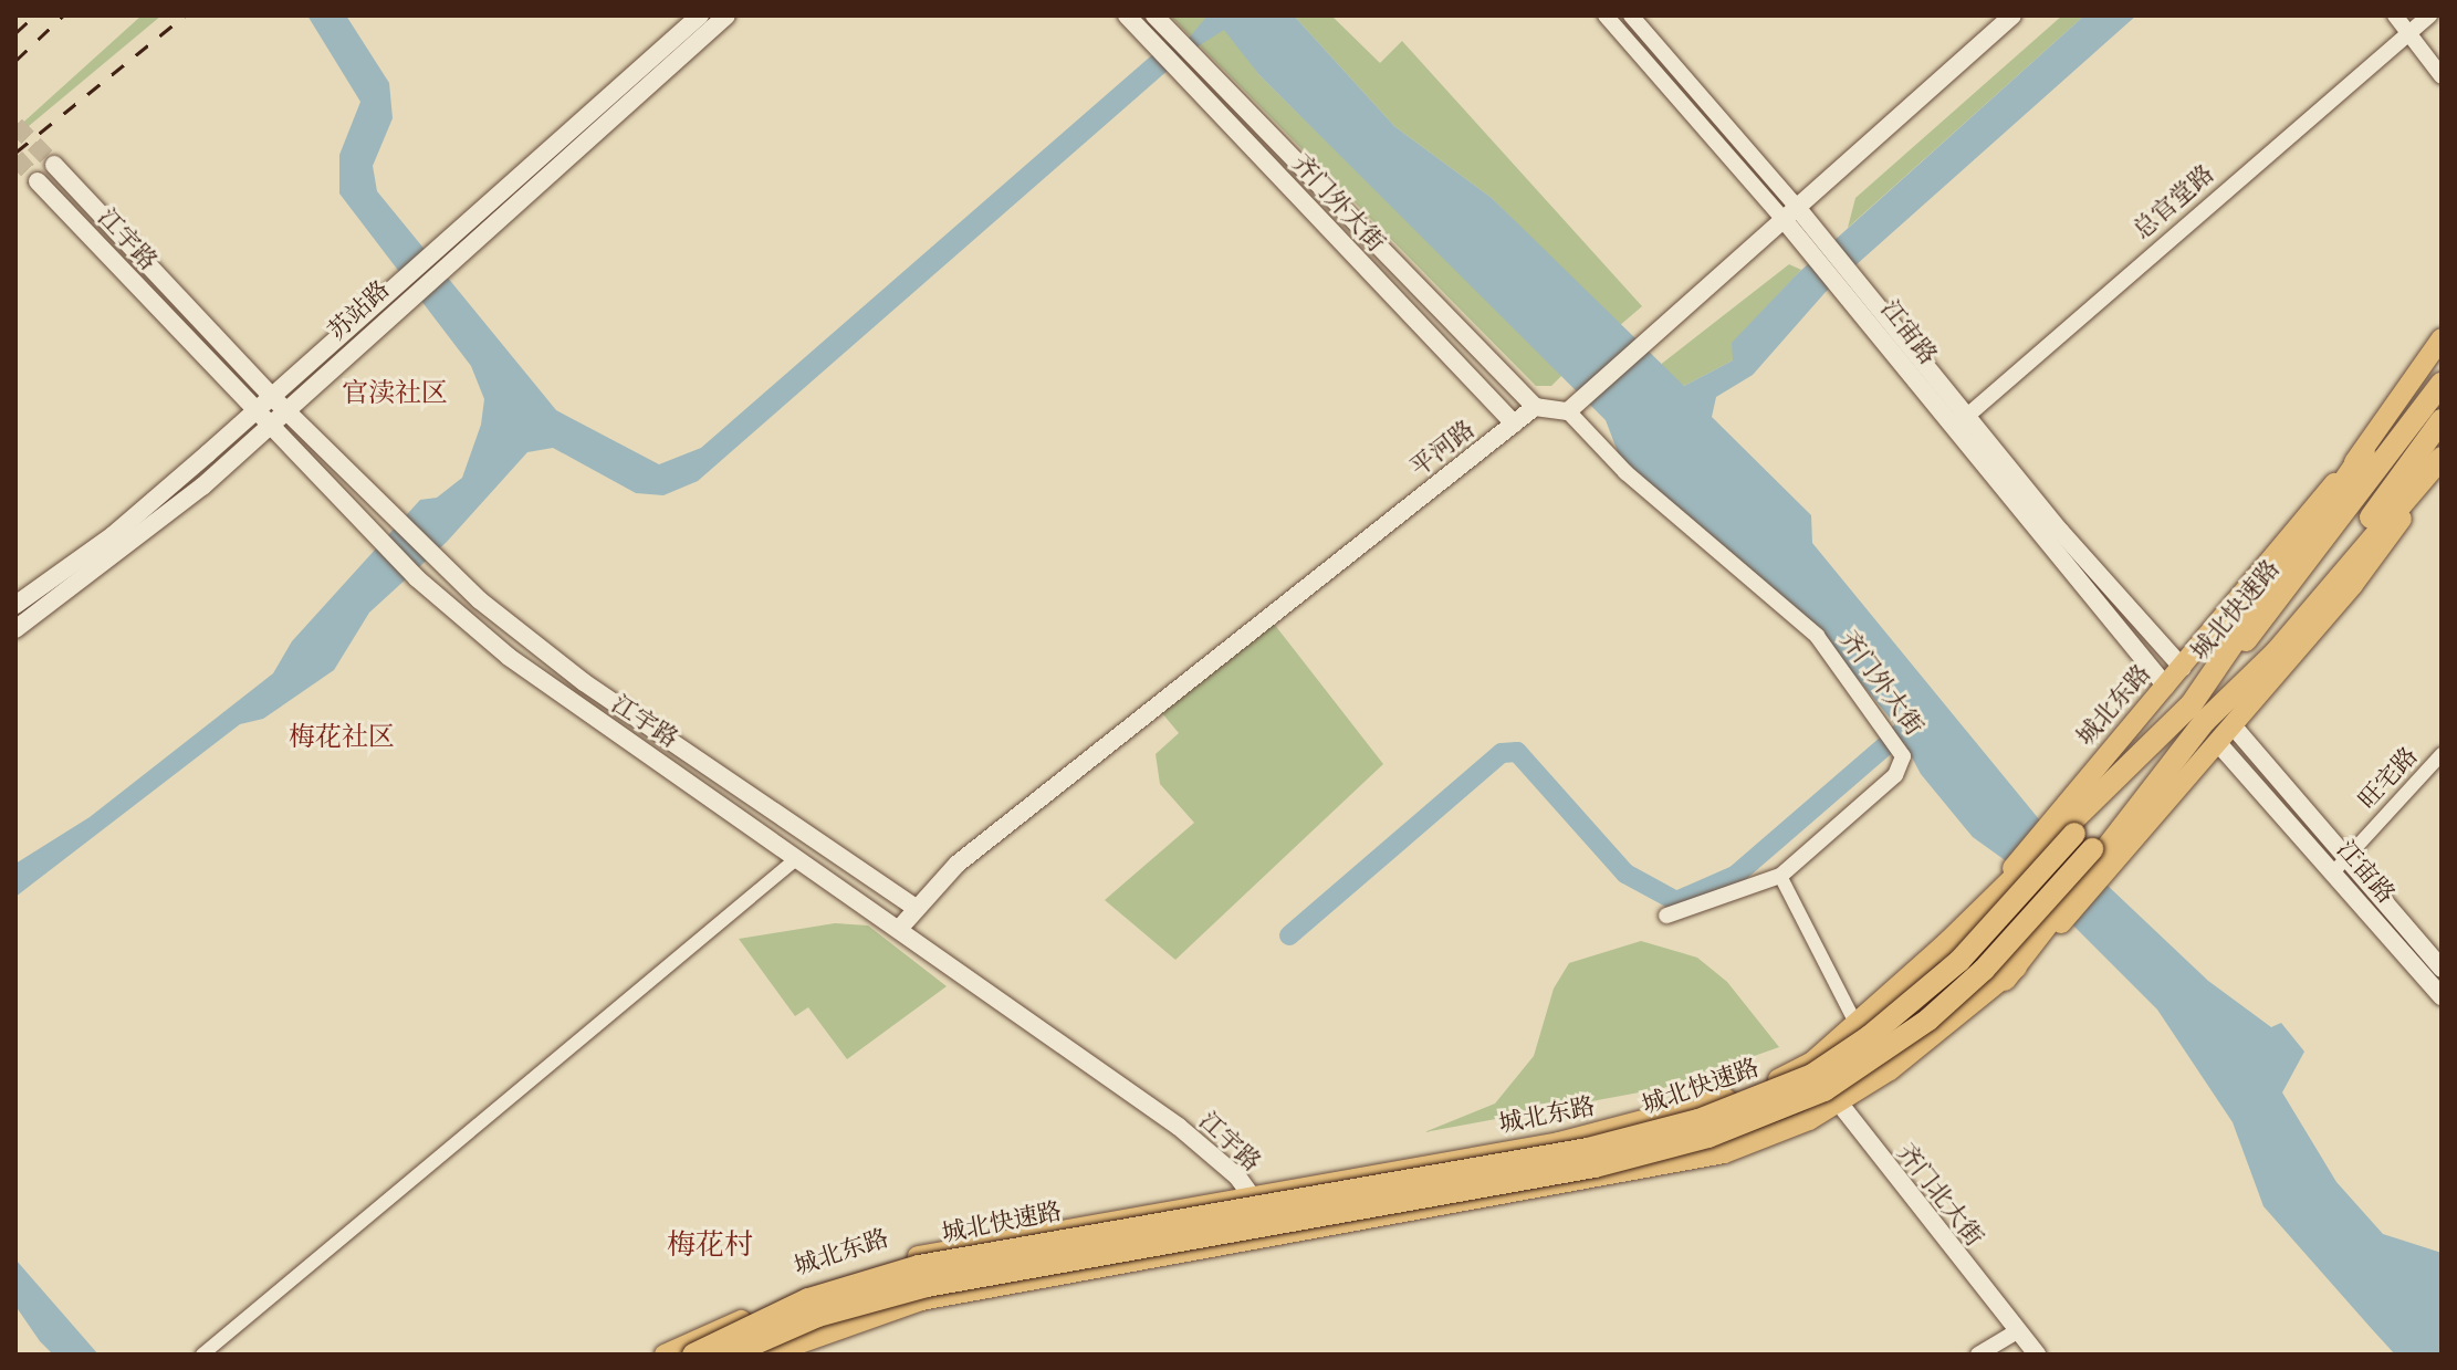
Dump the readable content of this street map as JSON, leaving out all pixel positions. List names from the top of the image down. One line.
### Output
{"streets":{"highway":["城北快速路"],"main road":["齐门外大街","江宇路","苏站路","江宙路","平河路","城北东路","齐门北大街"],"street":["总官堂路","旺宅路"]},"crossings":[["总官堂路","江宙路"],["齐门外大街","平河路"],["江宇路","苏站路"],["江宇路","平河路"],["江宇路","城北东路"],["江宙路","城北东路"],["江宙路","旺宅路"],["城北东路","齐门北大街"]],"districts":["官渎社区","梅花社区","梅花村"]}
